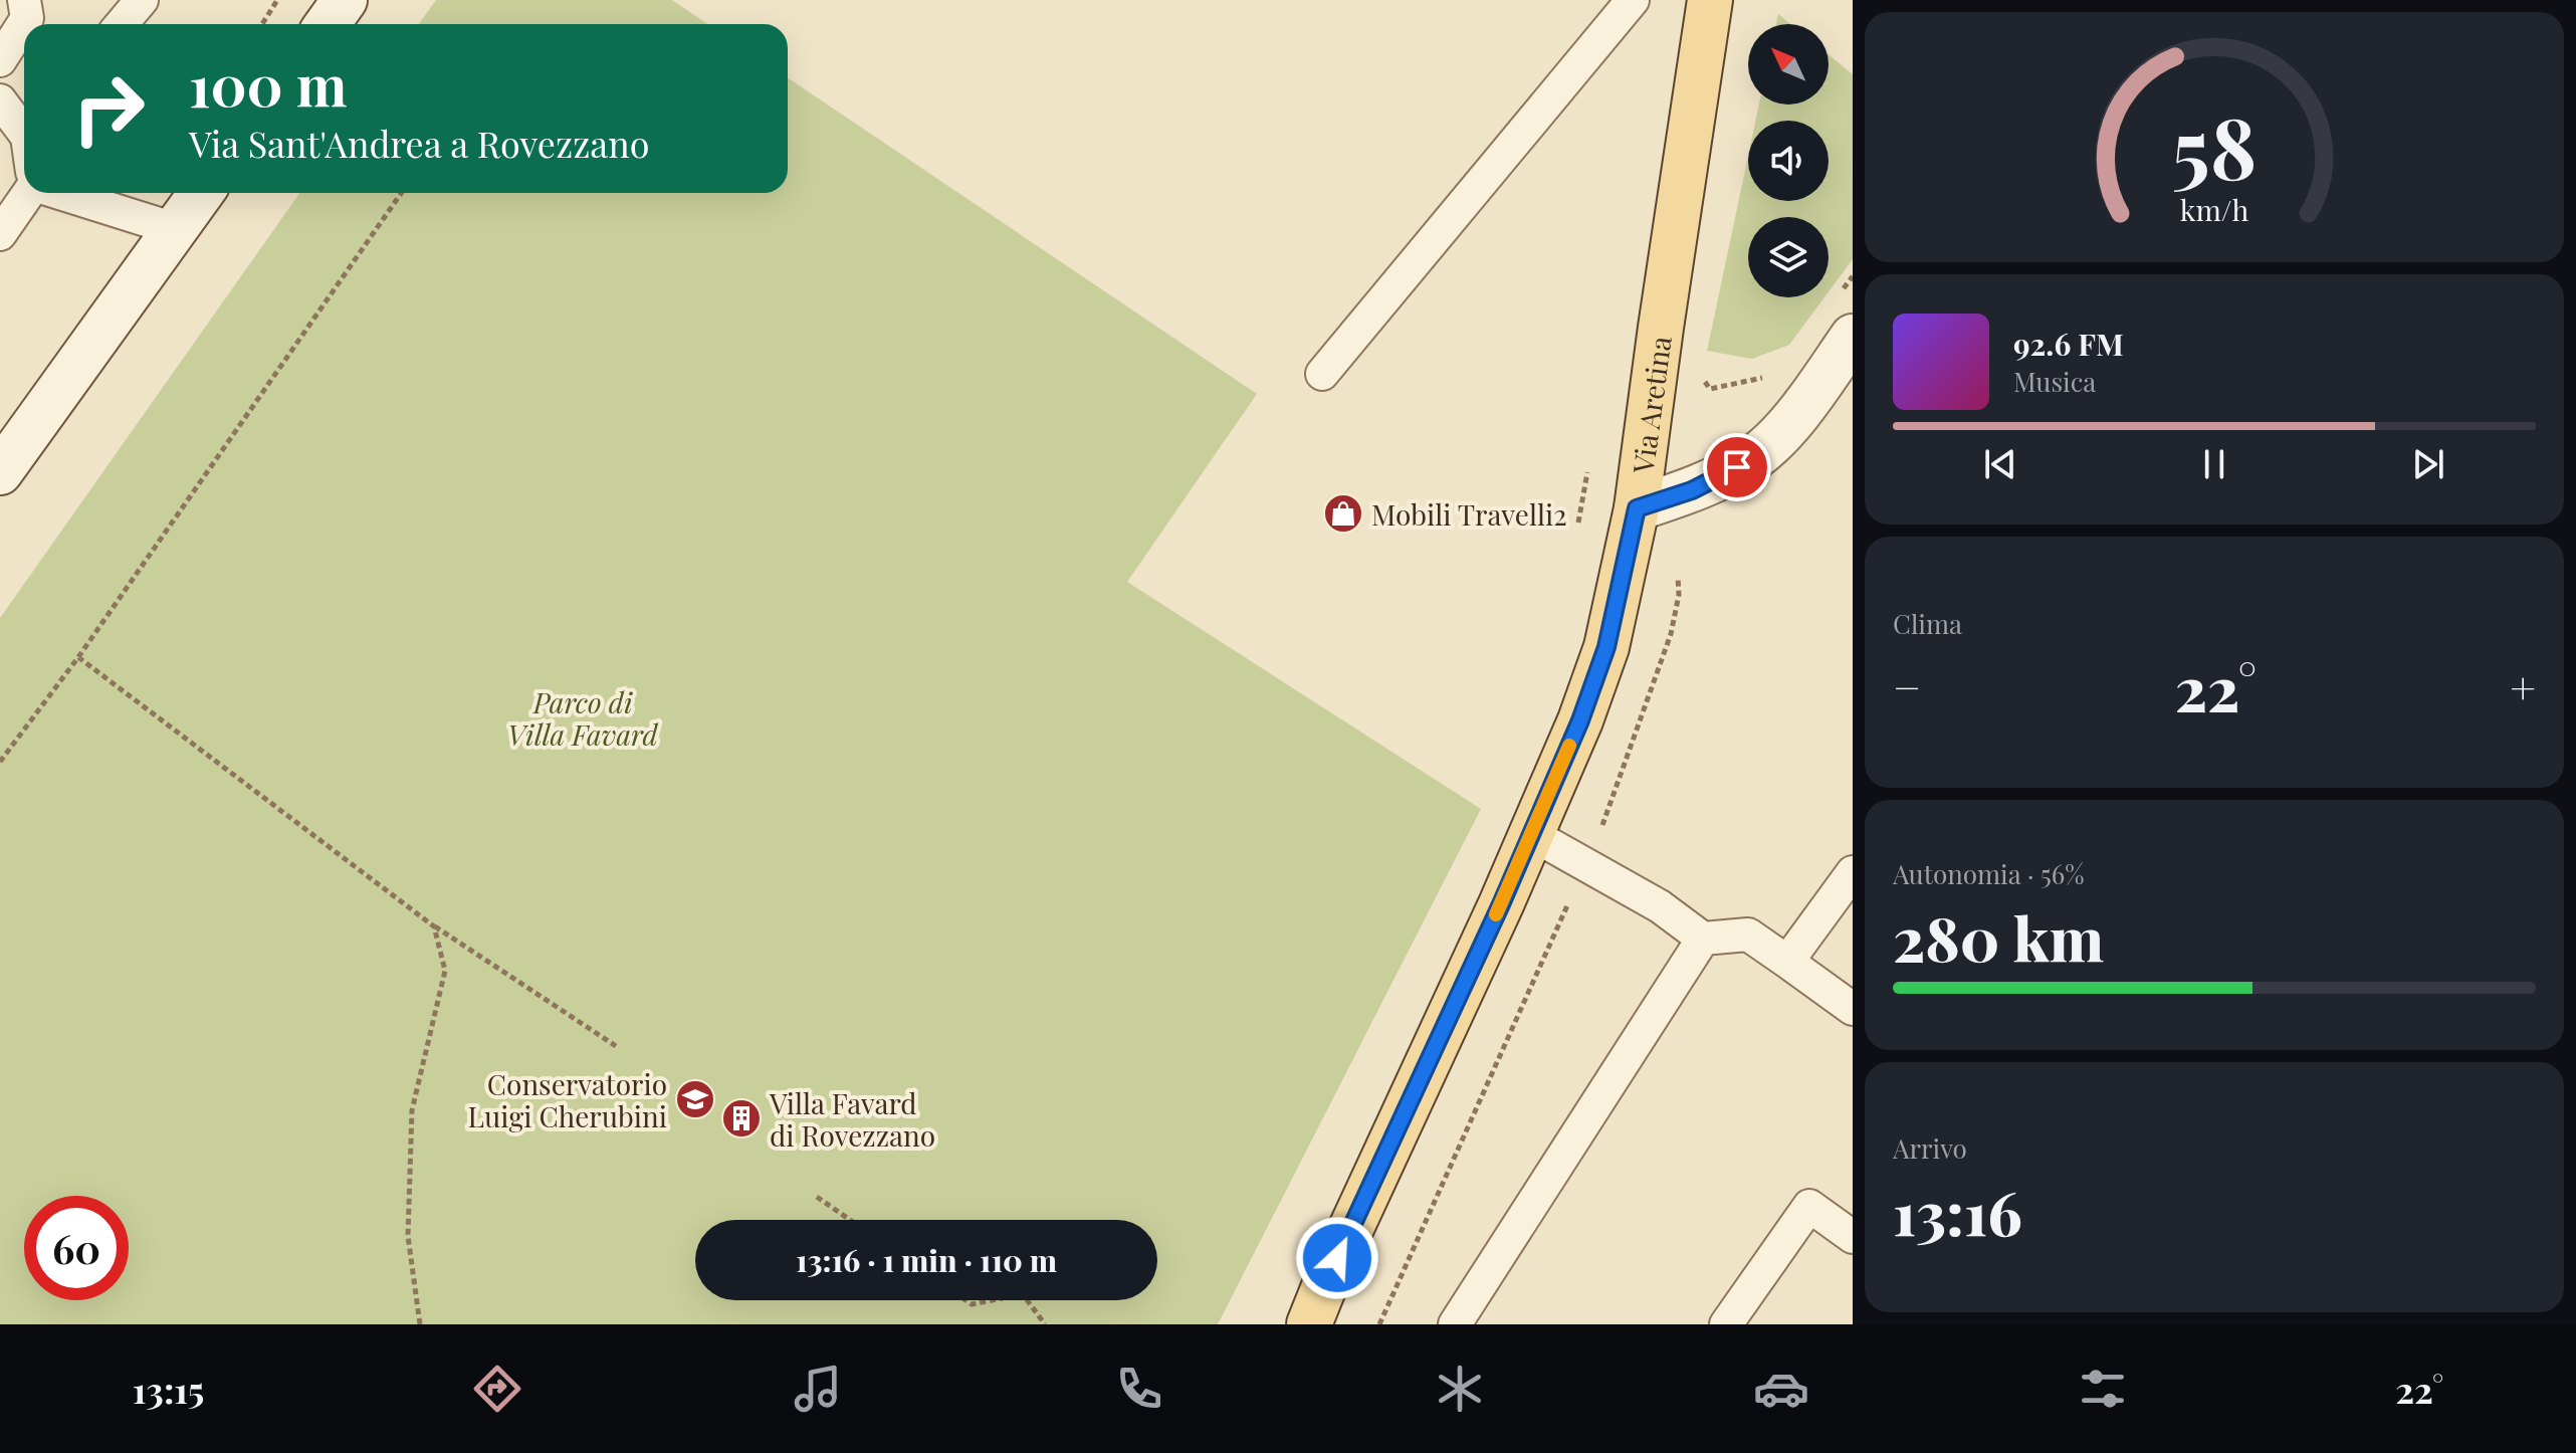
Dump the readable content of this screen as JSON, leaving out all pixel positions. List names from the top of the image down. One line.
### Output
{"streets":{"main road":["Via Aretina"]},"parks":["Parco di Villa Favard"],"places":{"shop":["Mobili Travelli2"],"school or university":["Conservatorio Luigi Cherubini"],"building":["Villa Favard di Rovezzano"]},"north":"top left","page":{"turn":["100 m","Via Sant'Andrea a Rovezzano"],"song":["92.6 FM","Musica"],"tile":["Clima",["Autonomia · 56%","280 km"],["Arrivo","13:16"]],"heat":["−","22°","+"],"limit":"60","trip":"13:16 · 1 min · 110 m","tabs":["13:15","22°"],"gauge":["58","km/h"]}}
